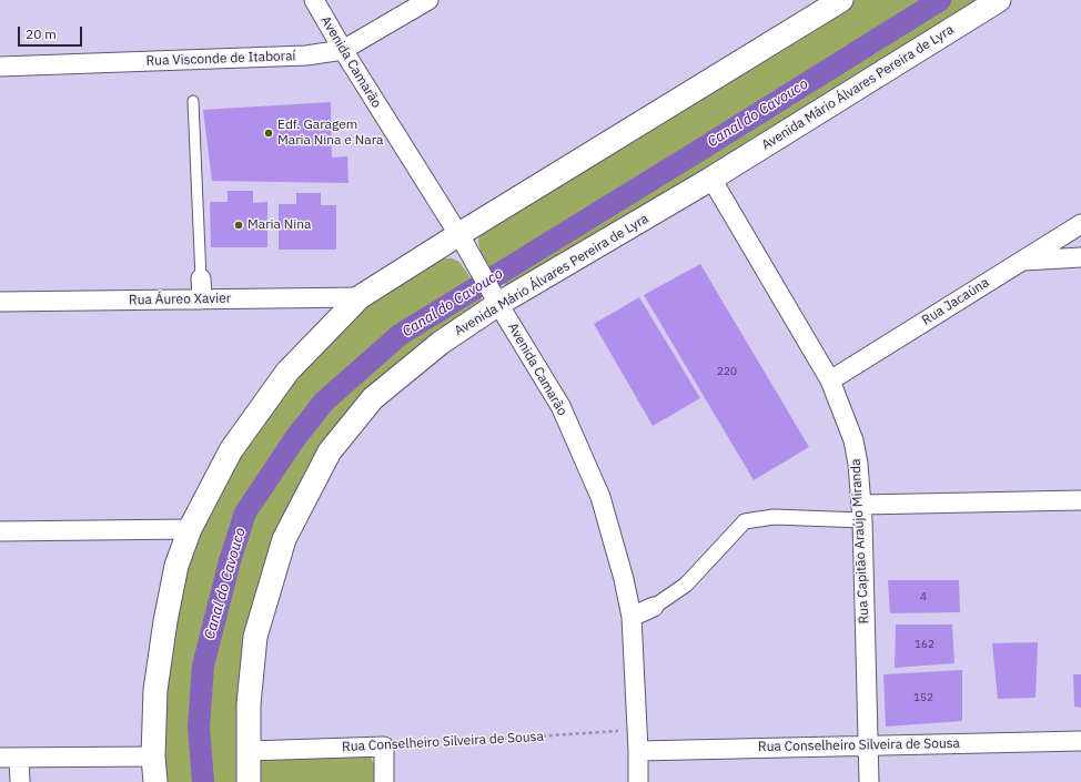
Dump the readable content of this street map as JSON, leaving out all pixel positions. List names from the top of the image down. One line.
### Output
{"streets":{"street":["Rua Visconde de Itaboraí","Avenida Camarão","Avenida Mário Álvares Pereira de Lyra","Rua Áureo Xavier","Rua Jacaúna","Rua Capitão Araújo Miranda","Rua Conselheiro Silveira de Sousa"]},"crossings":[["Rua Visconde de Itaboraí","Avenida Camarão"],["Avenida Camarão","Avenida Mário Álvares Pereira de Lyra"],["Avenida Camarão","Rua Conselheiro Silveira de Sousa"],["Avenida Mário Álvares Pereira de Lyra","Rua Capitão Araújo Miranda"],["Avenida Mário Álvares Pereira de Lyra","Rua Conselheiro Silveira de Sousa"],["Rua Jacaúna","Rua Capitão Araújo Miranda"],["Rua Capitão Araújo Miranda","Rua Conselheiro Silveira de Sousa"]],"water":["Canal do Cavouco"],"places":["Edf. Garagem Maria Nina e Nara","Maria Nina"],"house_numbers":["220","4","162","152"],"scale_bar":"20 m"}
